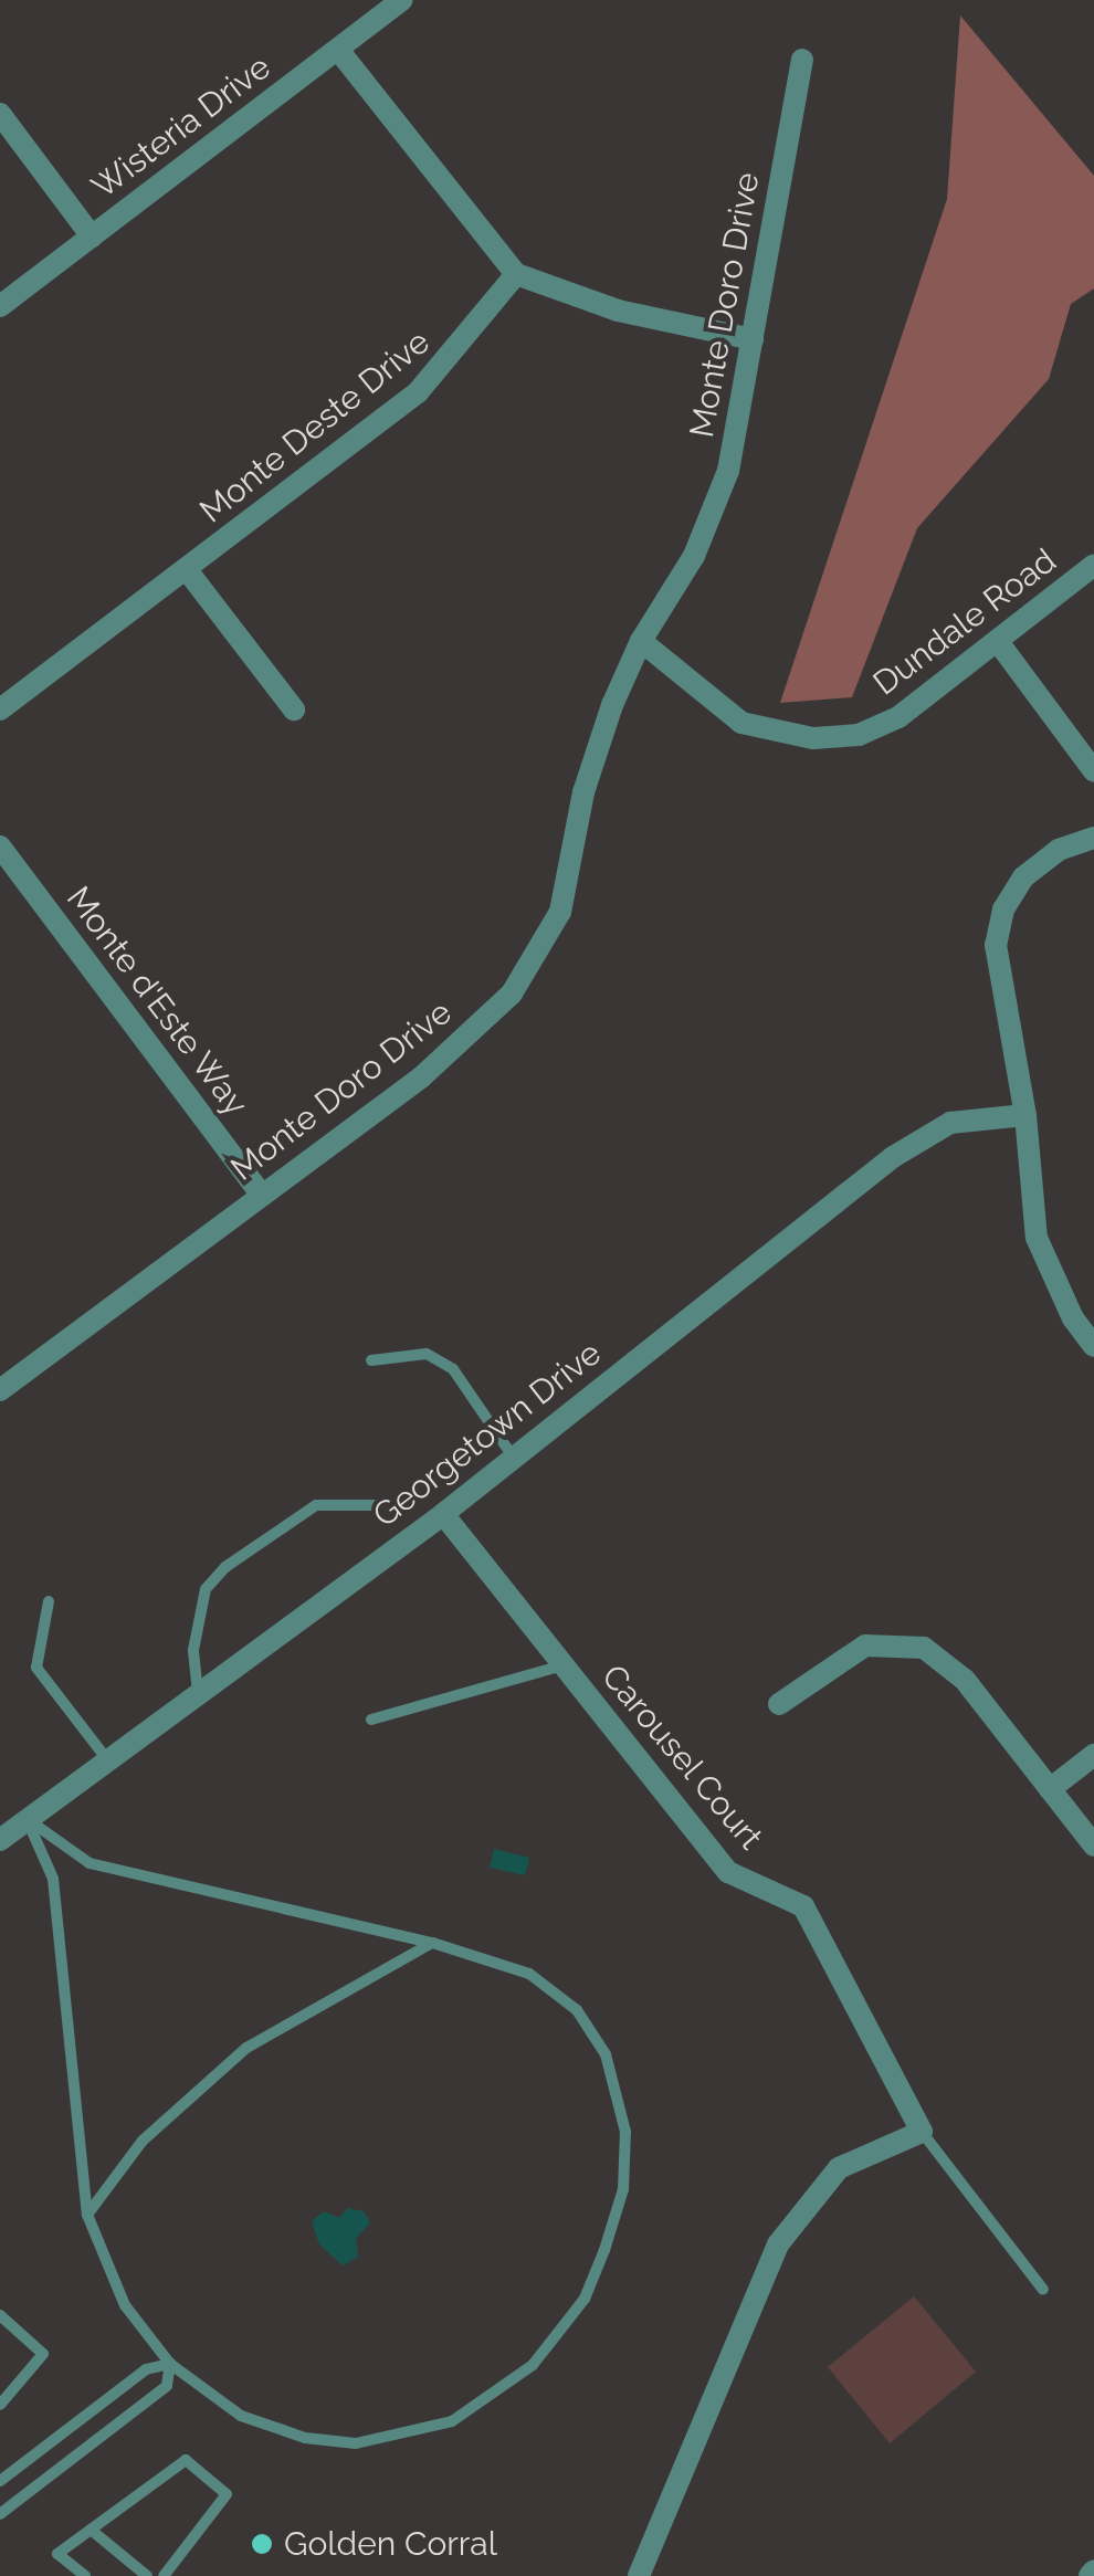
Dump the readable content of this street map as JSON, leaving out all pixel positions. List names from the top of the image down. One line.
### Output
{"streets":{"street":["Wisteria Drive","Monte Doro Drive","Monte Deste Drive","Dundale Road","Monte d'Este Way","Georgetown Drive","Carousel Court"]},"crossings":[["Monte Doro Drive","Dundale Road"],["Monte Doro Drive","Monte d'Este Way"],["Georgetown Drive","Carousel Court"]],"places":["Golden Corral"]}
